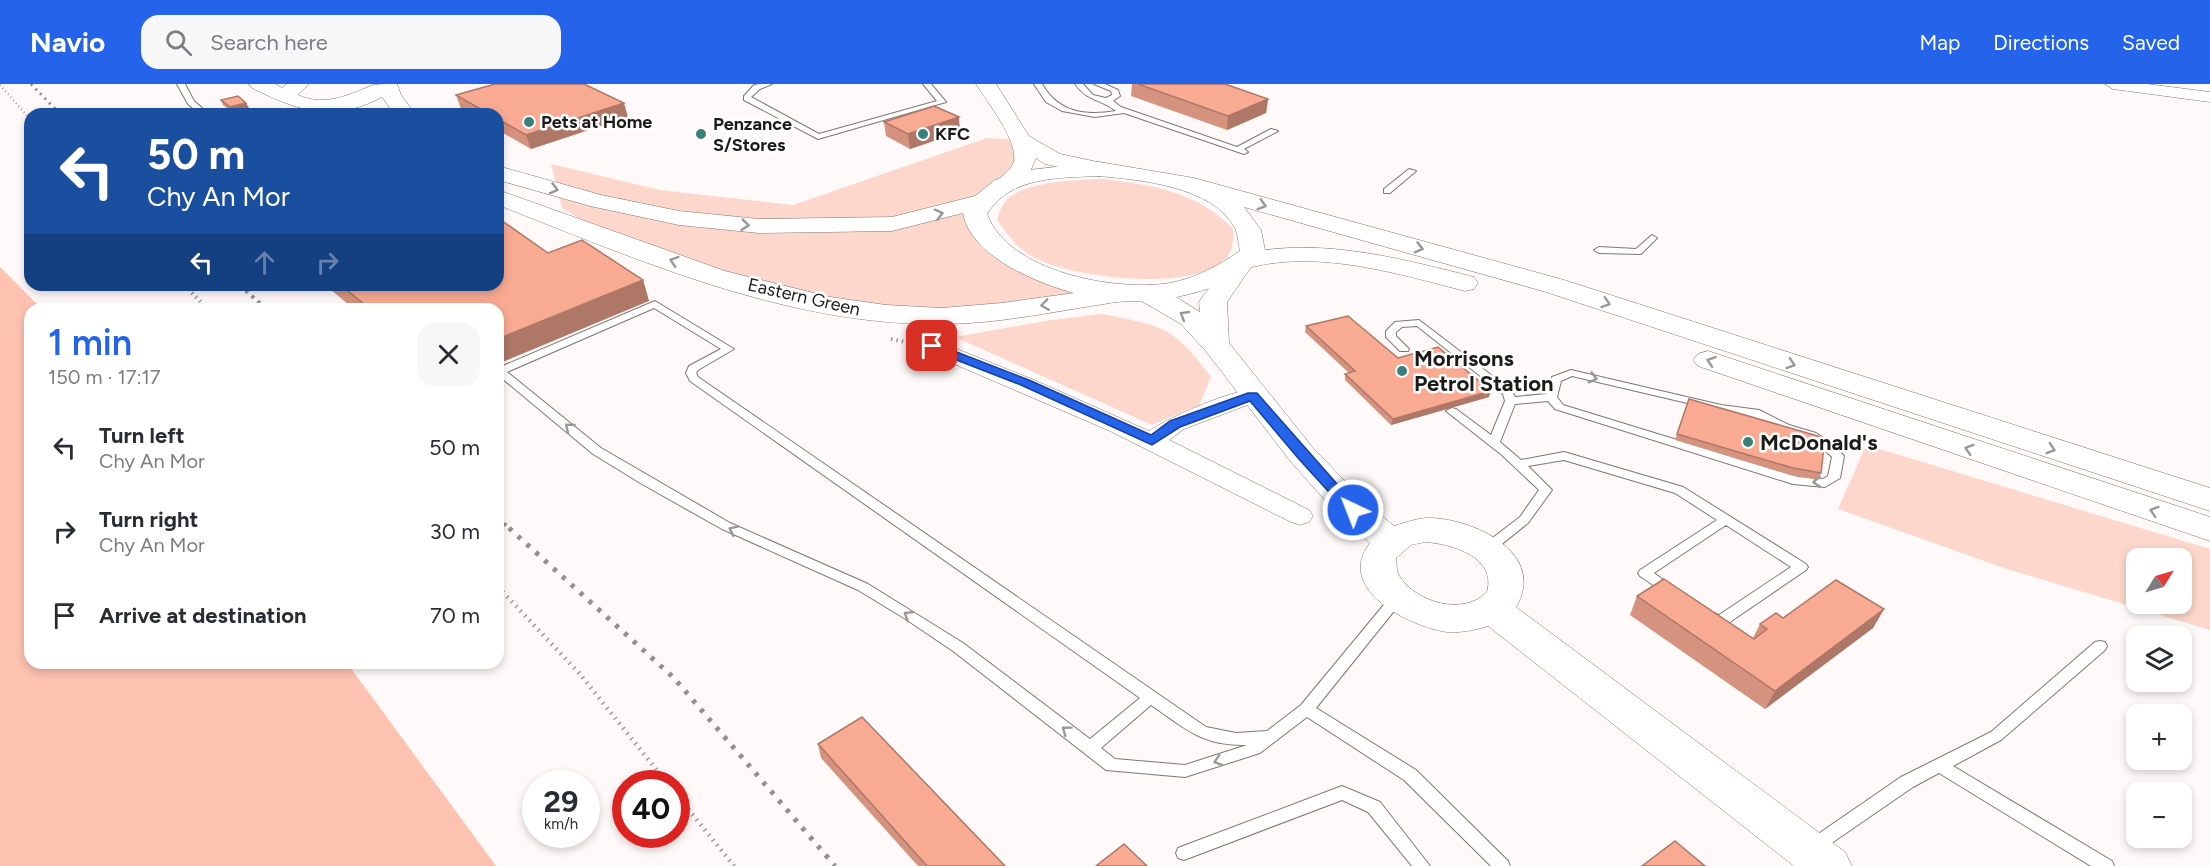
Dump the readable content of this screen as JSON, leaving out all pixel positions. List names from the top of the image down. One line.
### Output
{"streets":{"main road":["Eastern Green"]},"places":["Pets at Home","Penzance S/Stores","KFC","Morrisons Petrol Station","McDonald's"],"north":"top right","page":{"header":"Navio","search":"Search here","nav":["Map","Directions","Saved"],"turn":["50 m","Chy An Mor"],"heading":["1 min","150 m · 17:17"],"list":[{"name":"Turn left","note":"Chy An Mor","value":"50 m"},{"name":"Turn right","note":"Chy An Mor","value":"30 m"},{"name":"Arrive at destination","value":"70 m"}],"map_buttons":["+","−"],"speed":"29 km/h","limit":"40"}}
